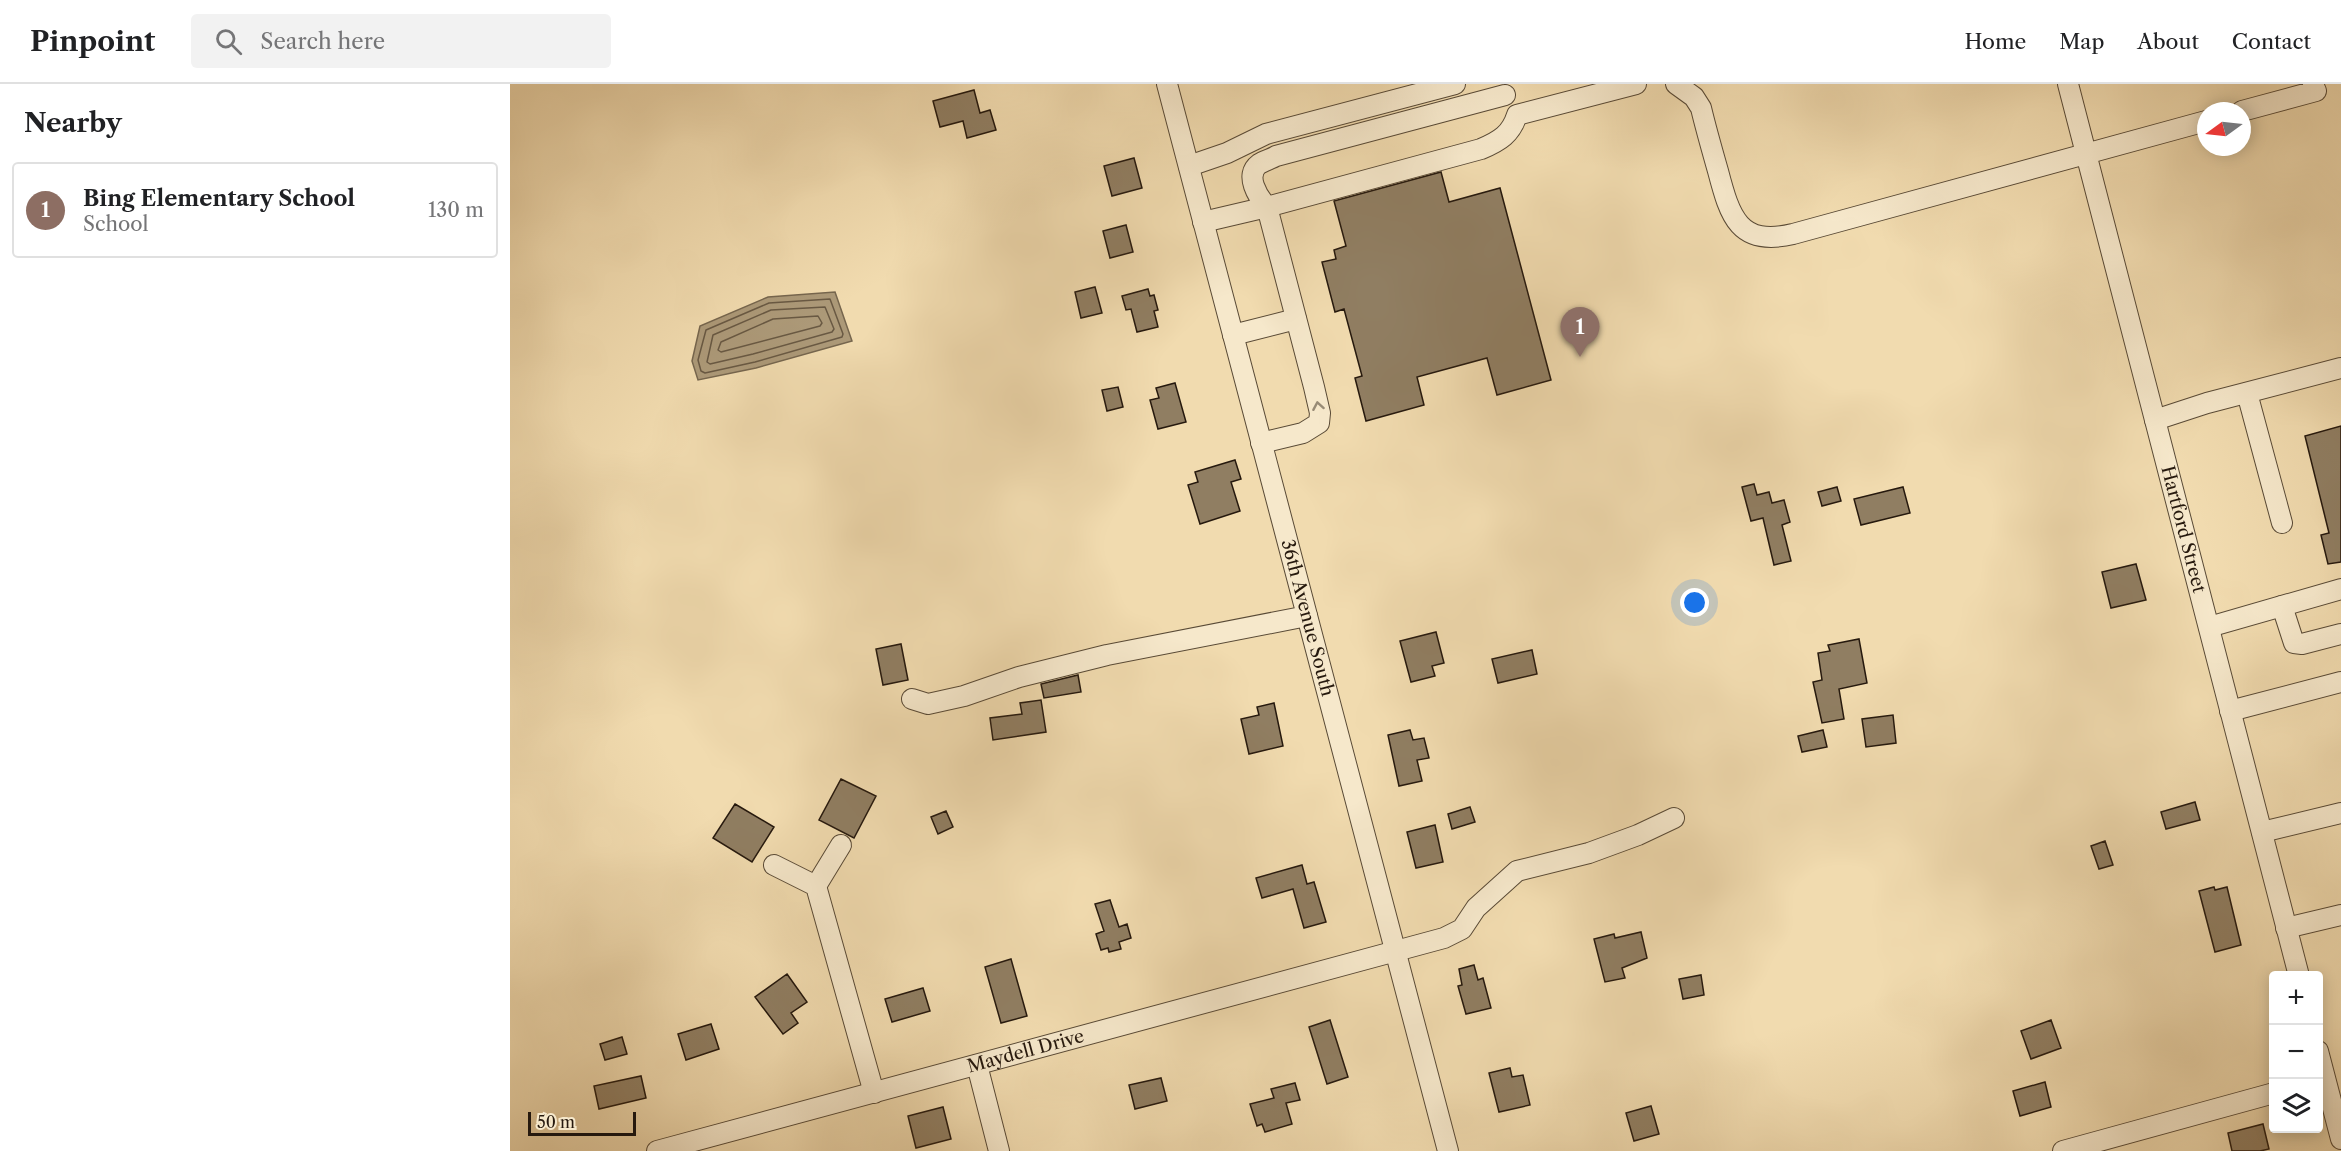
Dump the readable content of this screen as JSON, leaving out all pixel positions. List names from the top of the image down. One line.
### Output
{"streets":{"street":["Hartford Street","36th Avenue South","Maydell Drive"]},"crossings":[["36th Avenue South","Maydell Drive"]],"scale_bar":"50 m","north":"left","page":{"header":"Pinpoint","search":"Search here","nav":["Home","Map","About","Contact"],"heading":"Nearby","list":[{"mark":"1","name":"Bing Elementary School","note":"School","value":"130 m"}],"pins":"1","map_buttons":["+","−"],"scale":"50 m"}}
